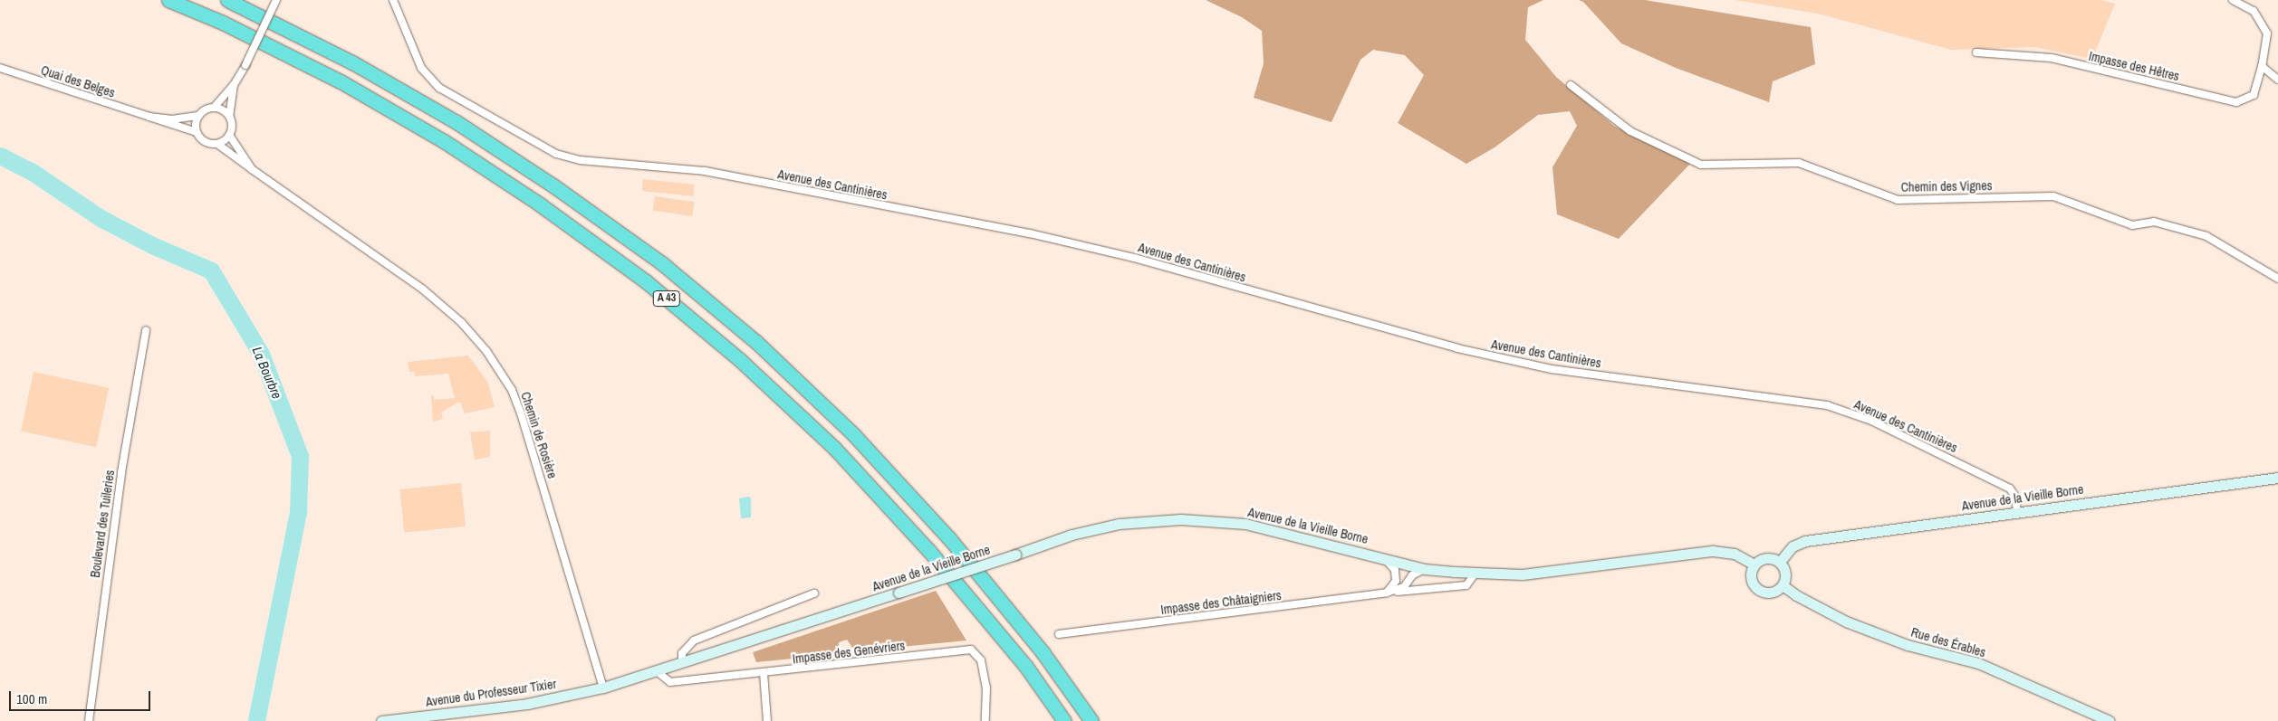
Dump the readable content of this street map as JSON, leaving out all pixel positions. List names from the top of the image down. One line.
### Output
{"streets":{"highway":["A 43"],"main road":["Avenue de la Vieille Borne","Rue des Érables","Avenue du Professeur Tixier"],"street":["Impasse des Hêtres","Quai des Belges","Avenue des Cantinières","Chemin des Vignes","Chemin de Rosière","Boulevard des Tuileries","Impasse des Châtaigniers","Impasse des Genévriers"]},"crossings":[["Quai des Belges","Chemin de Rosière"],["Avenue des Cantinières","Avenue de la Vieille Borne"],["Chemin de Rosière","Avenue de la Vieille Borne"],["Chemin de Rosière","Avenue du Professeur Tixier"],["Avenue de la Vieille Borne","Impasse des Châtaigniers"],["Avenue de la Vieille Borne","Rue des Érables"],["Avenue de la Vieille Borne","Impasse des Genévriers"],["Avenue de la Vieille Borne","Avenue du Professeur Tixier"]],"water":["La Bourbre"],"scale_bar":"100 m"}
